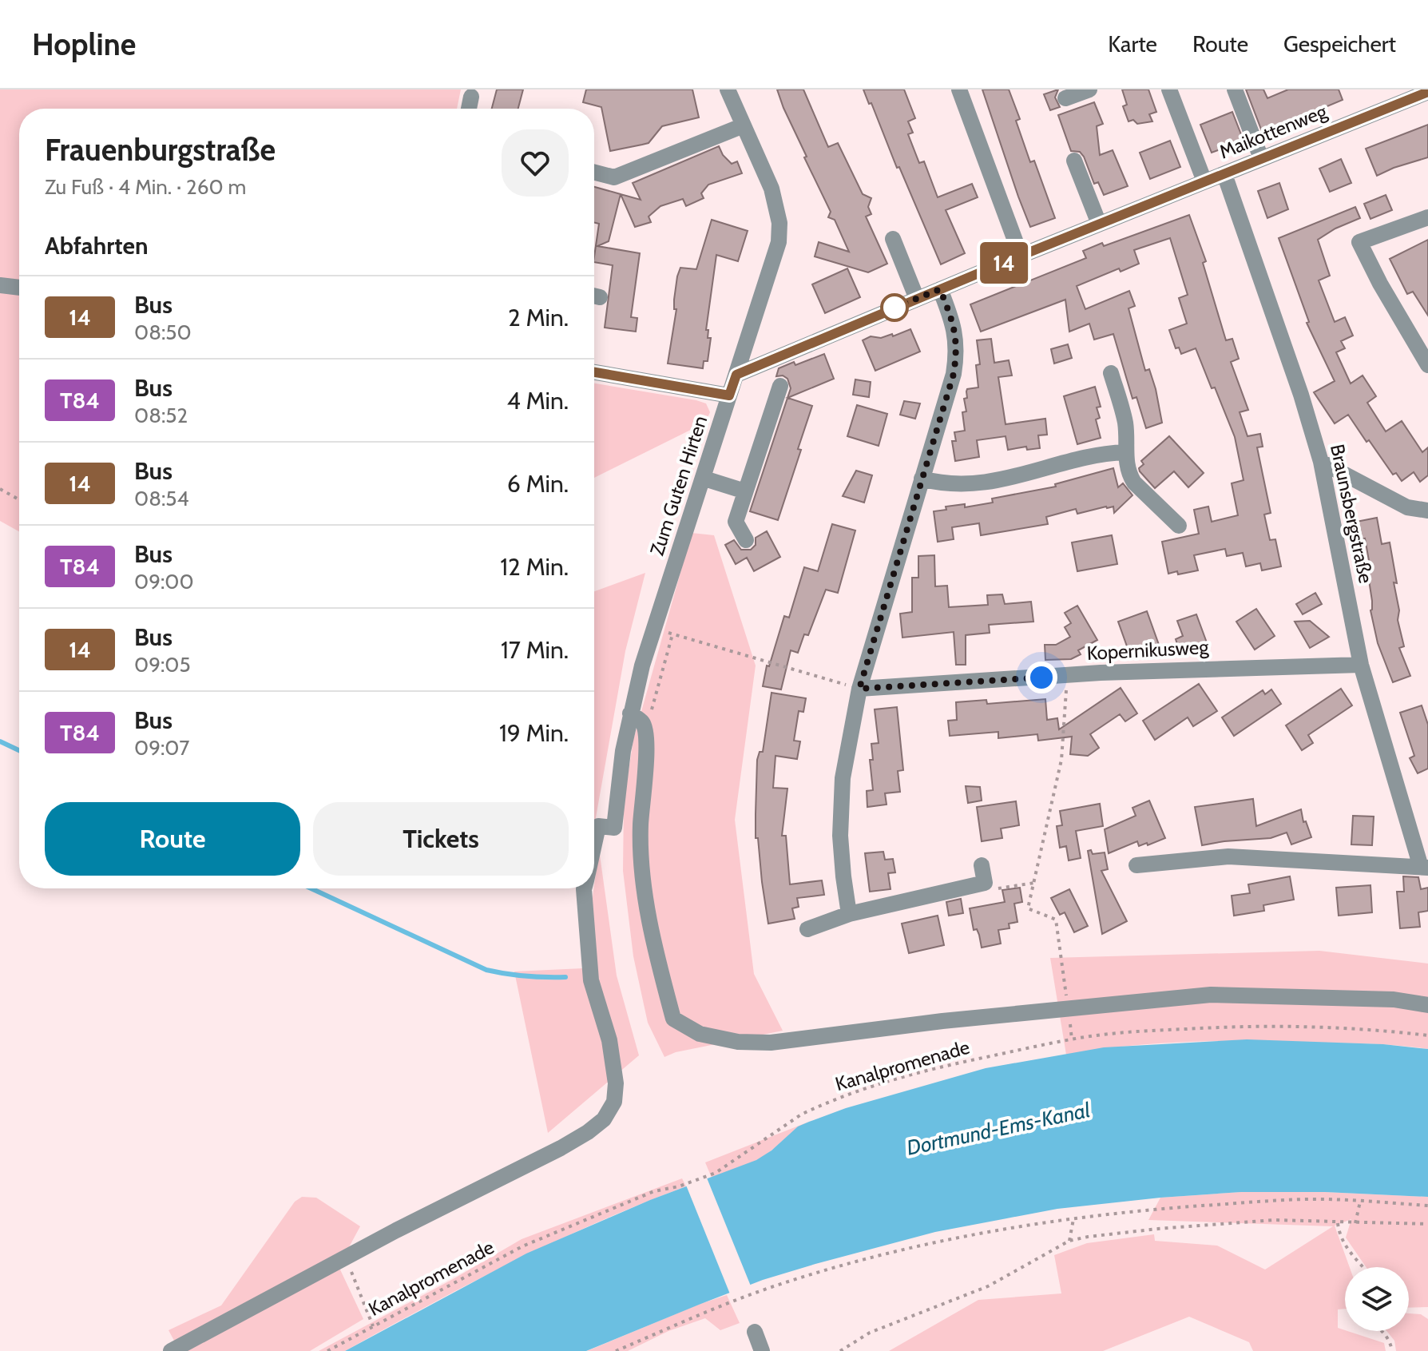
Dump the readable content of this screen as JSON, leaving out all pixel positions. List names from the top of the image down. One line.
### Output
{"streets":{"street":["Maikottenweg","Zum Guten Hirten","Braunsbergstraße","Kopernikusweg"],"path":["Kanalpromenade"]},"crossings":[["Maikottenweg","Zum Guten Hirten"],["Maikottenweg","Braunsbergstraße"],["Braunsbergstraße","Kopernikusweg"]],"water":["Dortmund-Ems-Kanal"],"lines":["bus line 14"],"page":{"header":"Hopline","nav":["Karte","Route","Gespeichert"],"on_map":"14","heading":[["Frauenburgstraße","Zu Fuß · 4 Min. · 260 m"],"Abfahrten"],"list":[{"mark":"14","name":"Bus","note":"08:50","value":"2 Min."},{"mark":"T84","name":"Bus","note":"08:52","value":"4 Min."},{"mark":"14","name":"Bus","note":"08:54","value":"6 Min."},{"mark":"T84","name":"Bus","note":"09:00","value":"12 Min."},{"mark":"14","name":"Bus","note":"09:05","value":"17 Min."},{"mark":"T84","name":"Bus","note":"09:07","value":"19 Min."}],"buttons":["Route","Tickets"]}}
